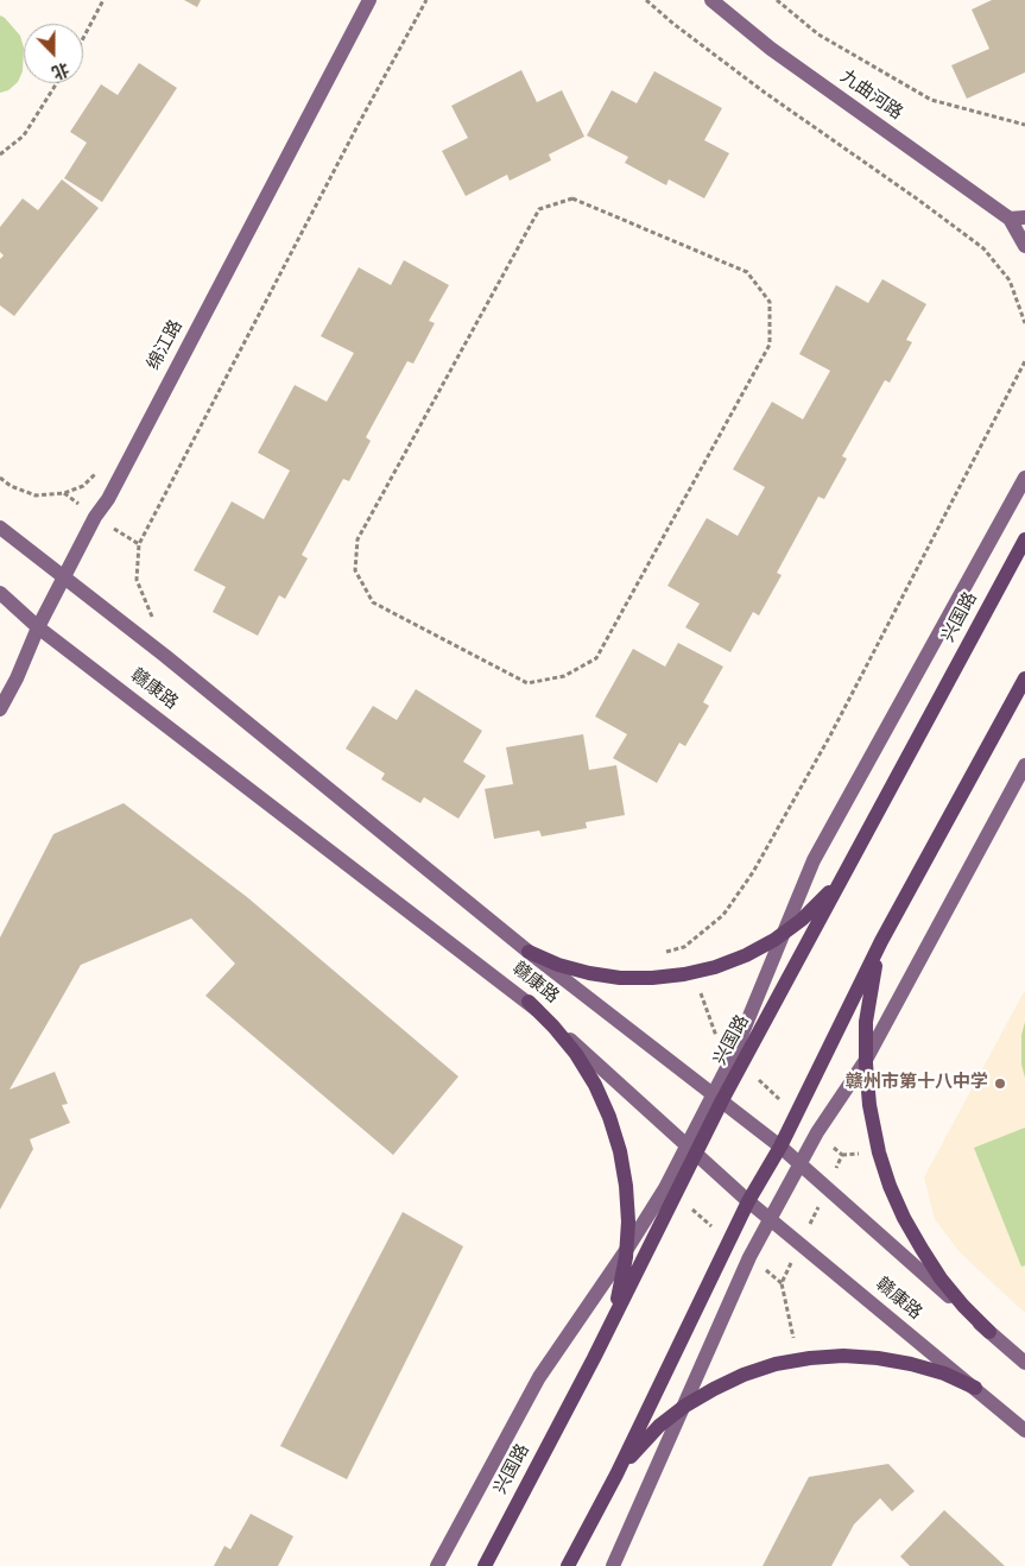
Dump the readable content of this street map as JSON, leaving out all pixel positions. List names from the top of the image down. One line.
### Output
{"streets":{"main road":["兴国路"],"street":["九曲河路","绵江路","赣康路"]},"crossings":[["绵江路","赣康路"],["兴国路","赣康路"]],"places":["赣州市第十八中学"],"north":"bottom"}
